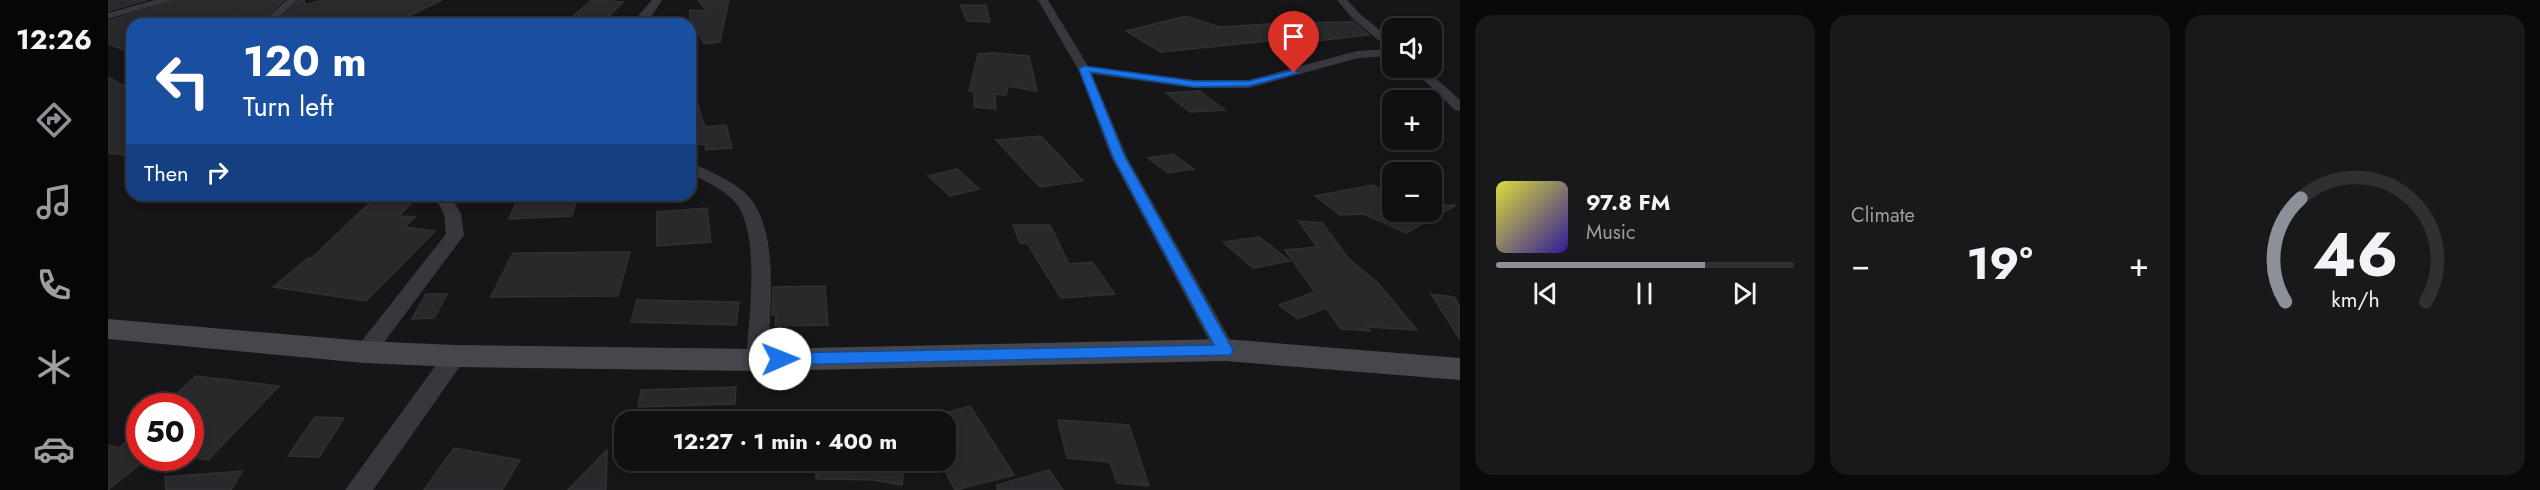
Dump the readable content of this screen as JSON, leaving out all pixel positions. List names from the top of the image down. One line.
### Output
{"page":{"tabs":"12:26","tile":"Climate","map_buttons":["+","−"],"turn":["120 m","Turn left"],"then":"Then","song":["97.8 FM","Music"],"heat":["−","19°","+"],"limit":"50","trip":"12:27 · 1 min · 400 m","gauge":["46","km/h"]}}
